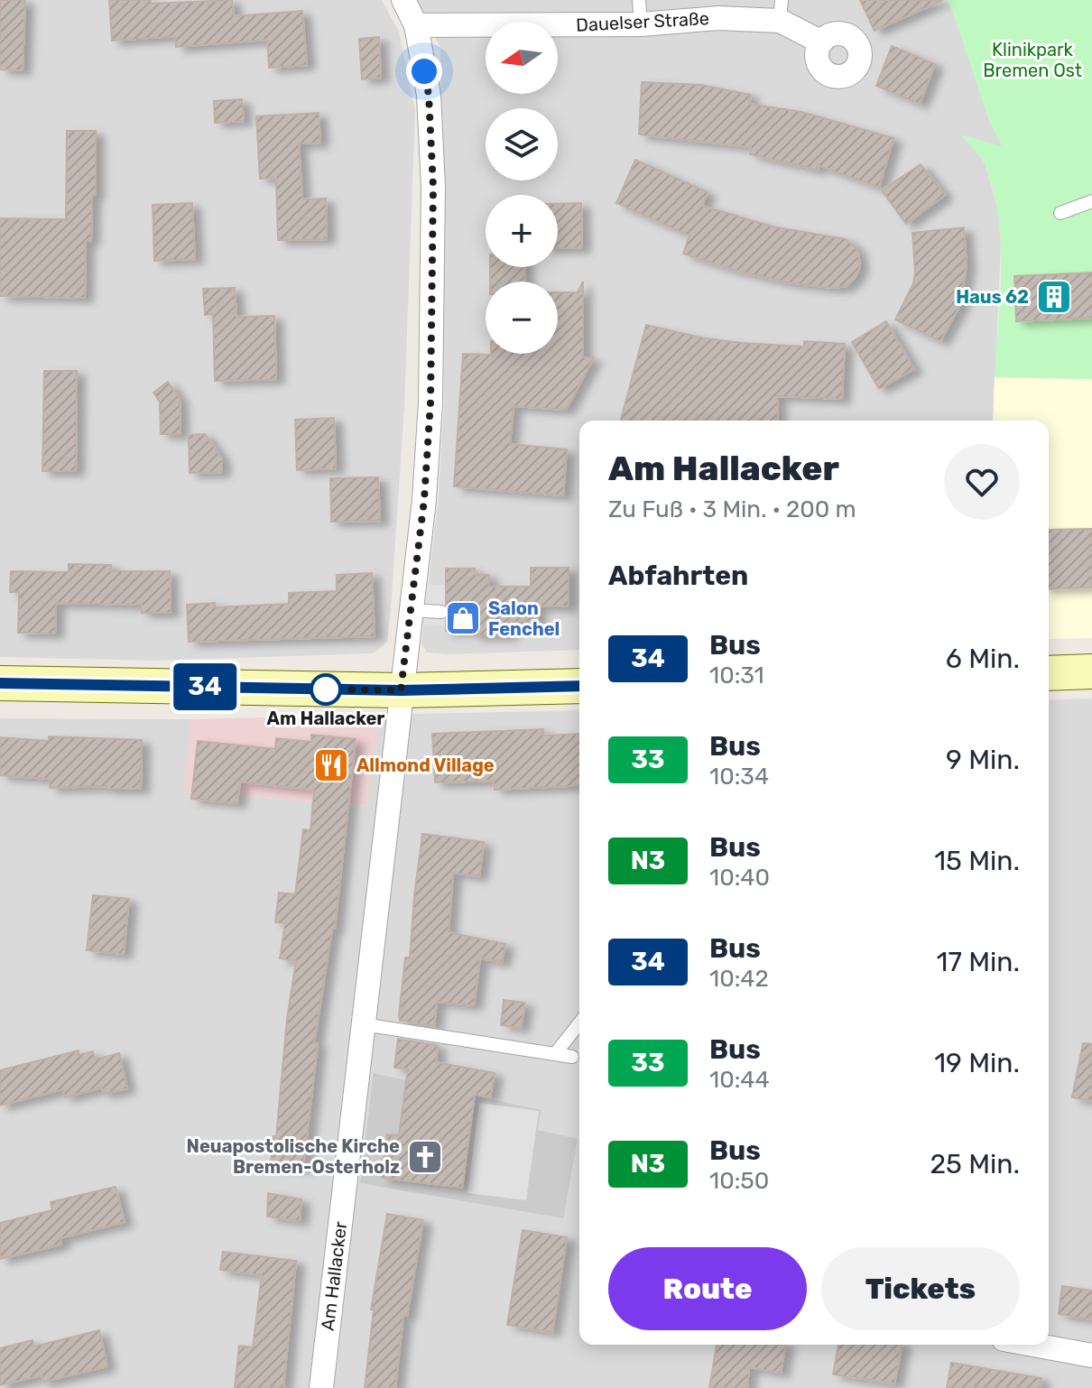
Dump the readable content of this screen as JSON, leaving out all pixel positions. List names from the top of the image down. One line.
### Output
{"streets":{"street":["Dauelser Straße","Am Hallacker"]},"crossings":[["Dauelser Straße","Am Hallacker"]],"parks":["Klinikpark Bremen Ost"],"places":{"building":["Haus 62"],"shop":["Salon Fenchel"],"other":["Am Hallacker"],"restaurant":["Allmond Village"],"church":["Neuapostolische Kirche Bremen-Osterholz"]},"lines":["bus line 34"],"north":"left","page":{"on_map":"34","map_buttons":["+","−"],"heading":[["Am Hallacker","Zu Fuß · 3 Min. · 200 m"],"Abfahrten"],"list":[{"mark":"34","name":"Bus","note":"10:31","value":"6 Min."},{"mark":"33","name":"Bus","note":"10:34","value":"9 Min."},{"mark":"N3","name":"Bus","note":"10:40","value":"15 Min."},{"mark":"34","name":"Bus","note":"10:42","value":"17 Min."},{"mark":"33","name":"Bus","note":"10:44","value":"19 Min."},{"mark":"N3","name":"Bus","note":"10:50","value":"25 Min."}],"buttons":["Route","Tickets"]}}
